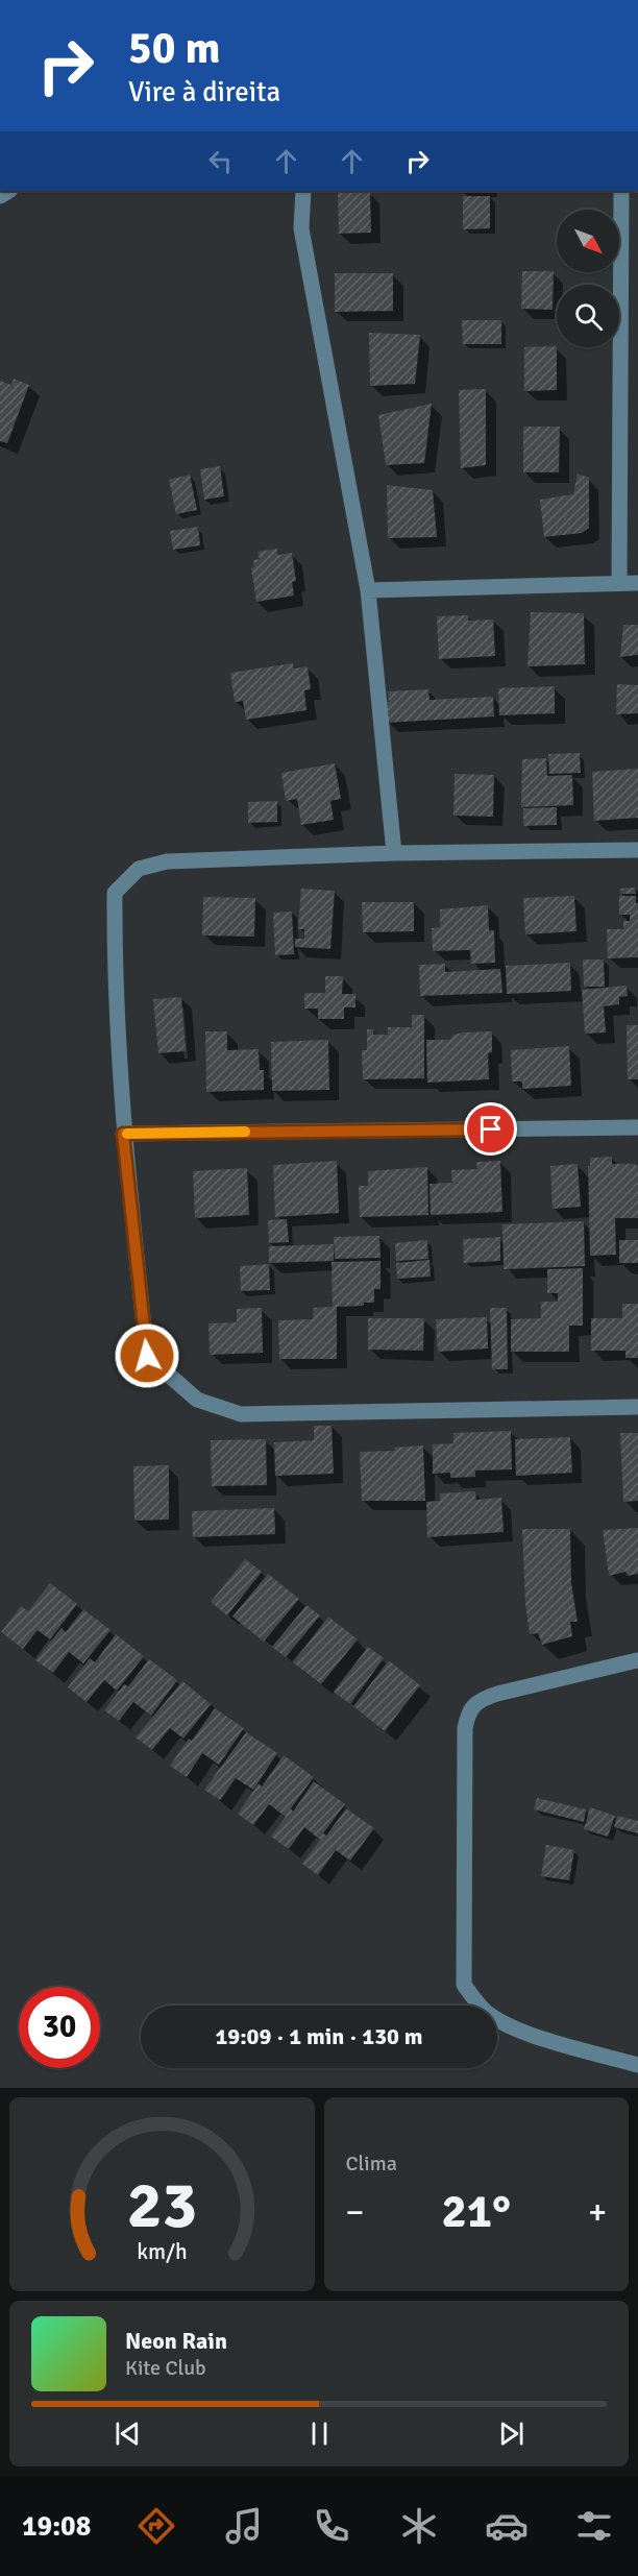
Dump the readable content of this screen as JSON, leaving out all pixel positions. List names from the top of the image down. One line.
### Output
{"north":"bottom right","page":{"turn":["50 m","Vire à direita"],"limit":"30","trip":"19:09 · 1 min · 130 m","tile":"Clima","heat":["−","21°","+"],"song":["Neon Rain","Kite Club"],"tabs":"19:08","gauge":["23","km/h"]}}
